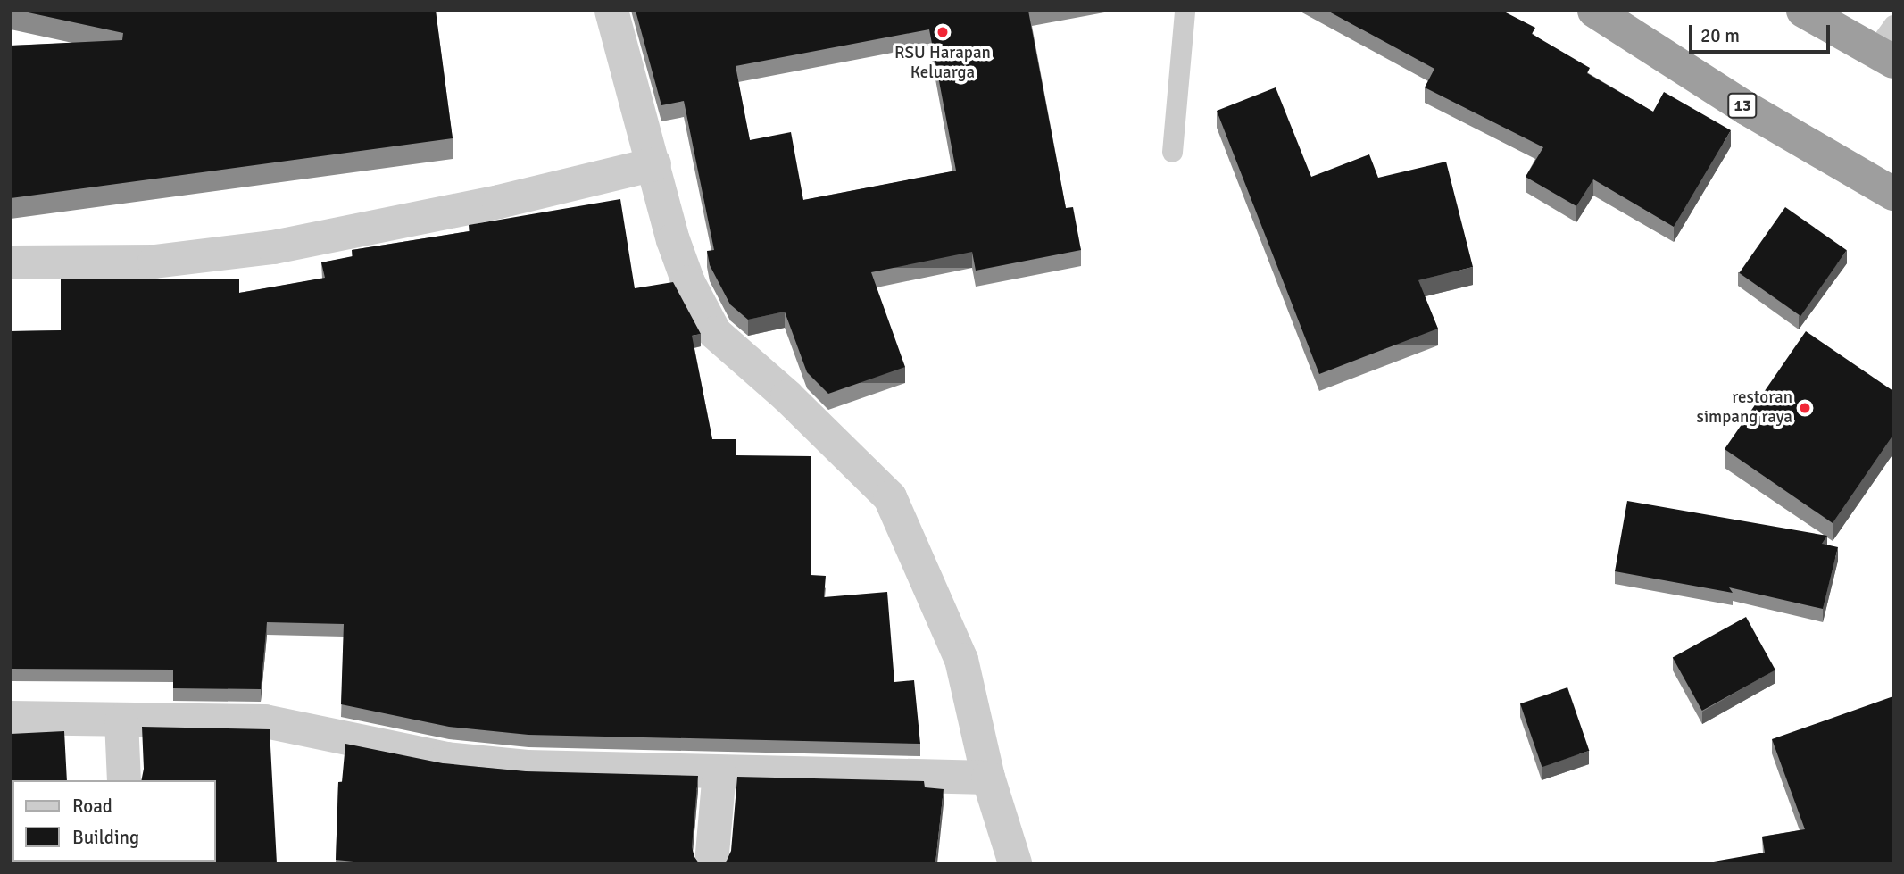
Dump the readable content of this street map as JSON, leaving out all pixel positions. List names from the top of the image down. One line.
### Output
{"streets":{"highway":["13"]},"places":["RSU Harapan Keluarga","restoran simpang raya"],"legend":["Road","Building"],"scale_bar":"20 m"}
